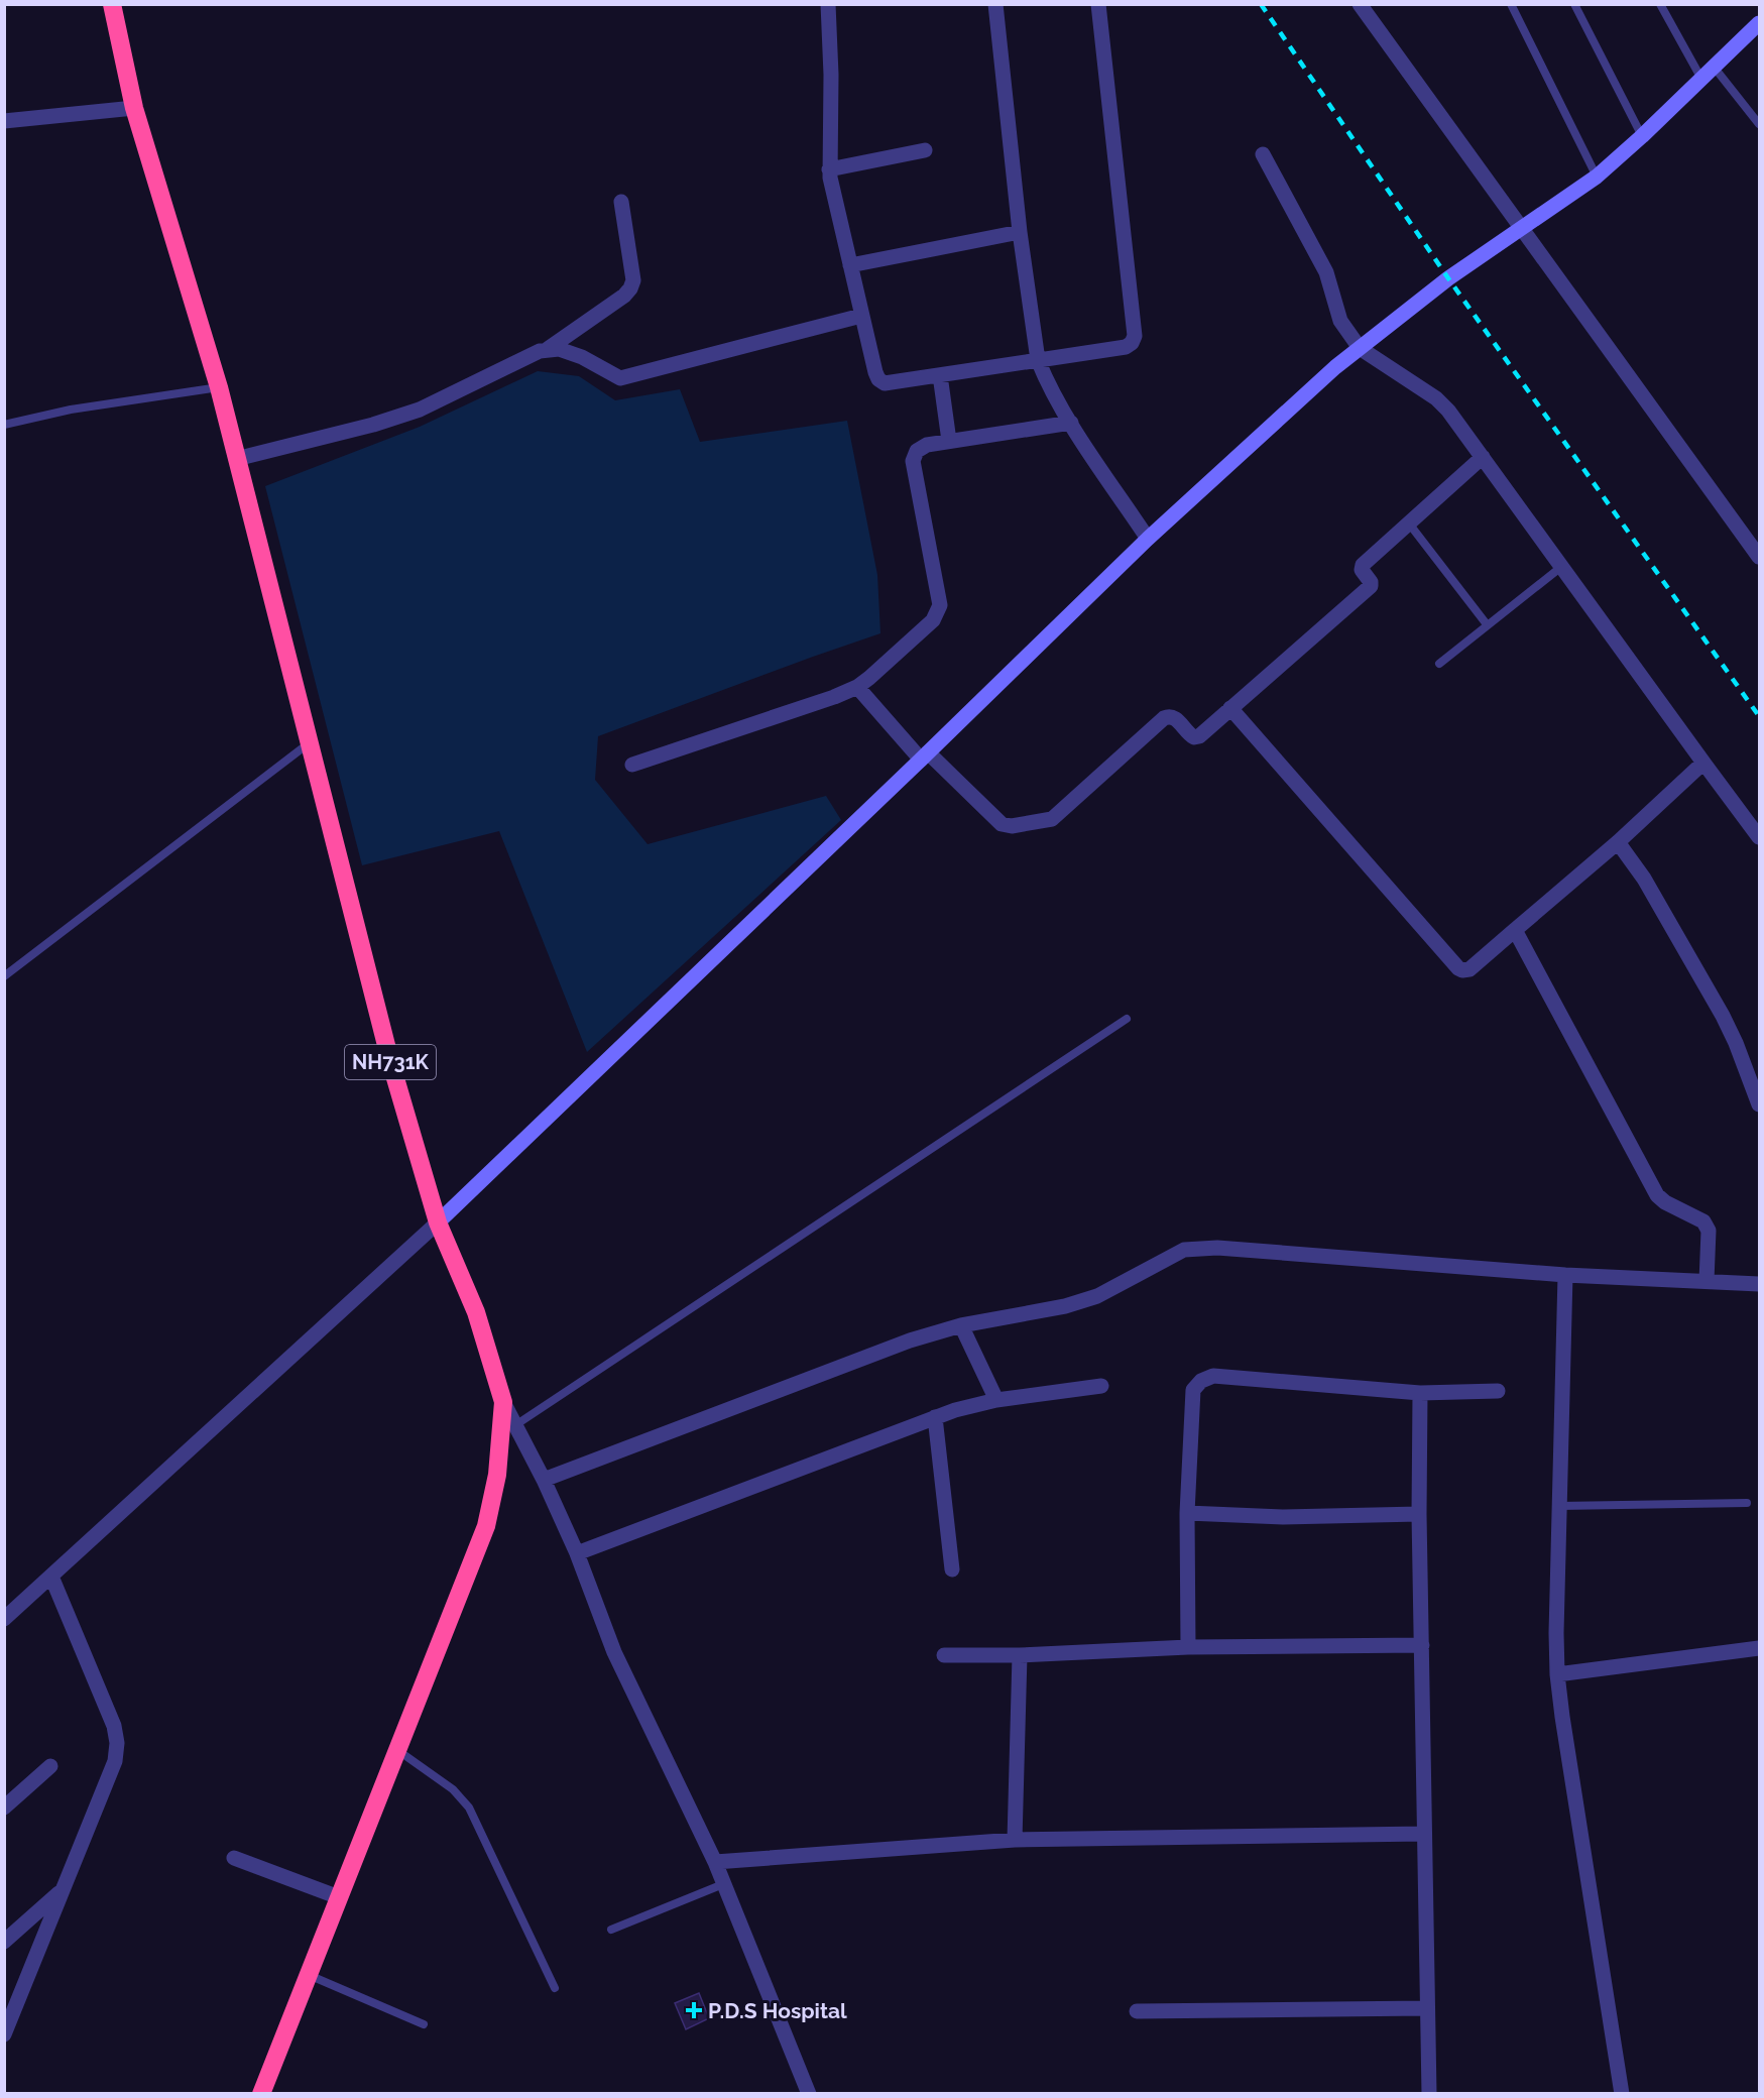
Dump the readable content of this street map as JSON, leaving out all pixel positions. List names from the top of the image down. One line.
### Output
{"streets":{"highway":["NH731K"]},"places":{"health":["P.D.S Hospital"]}}
